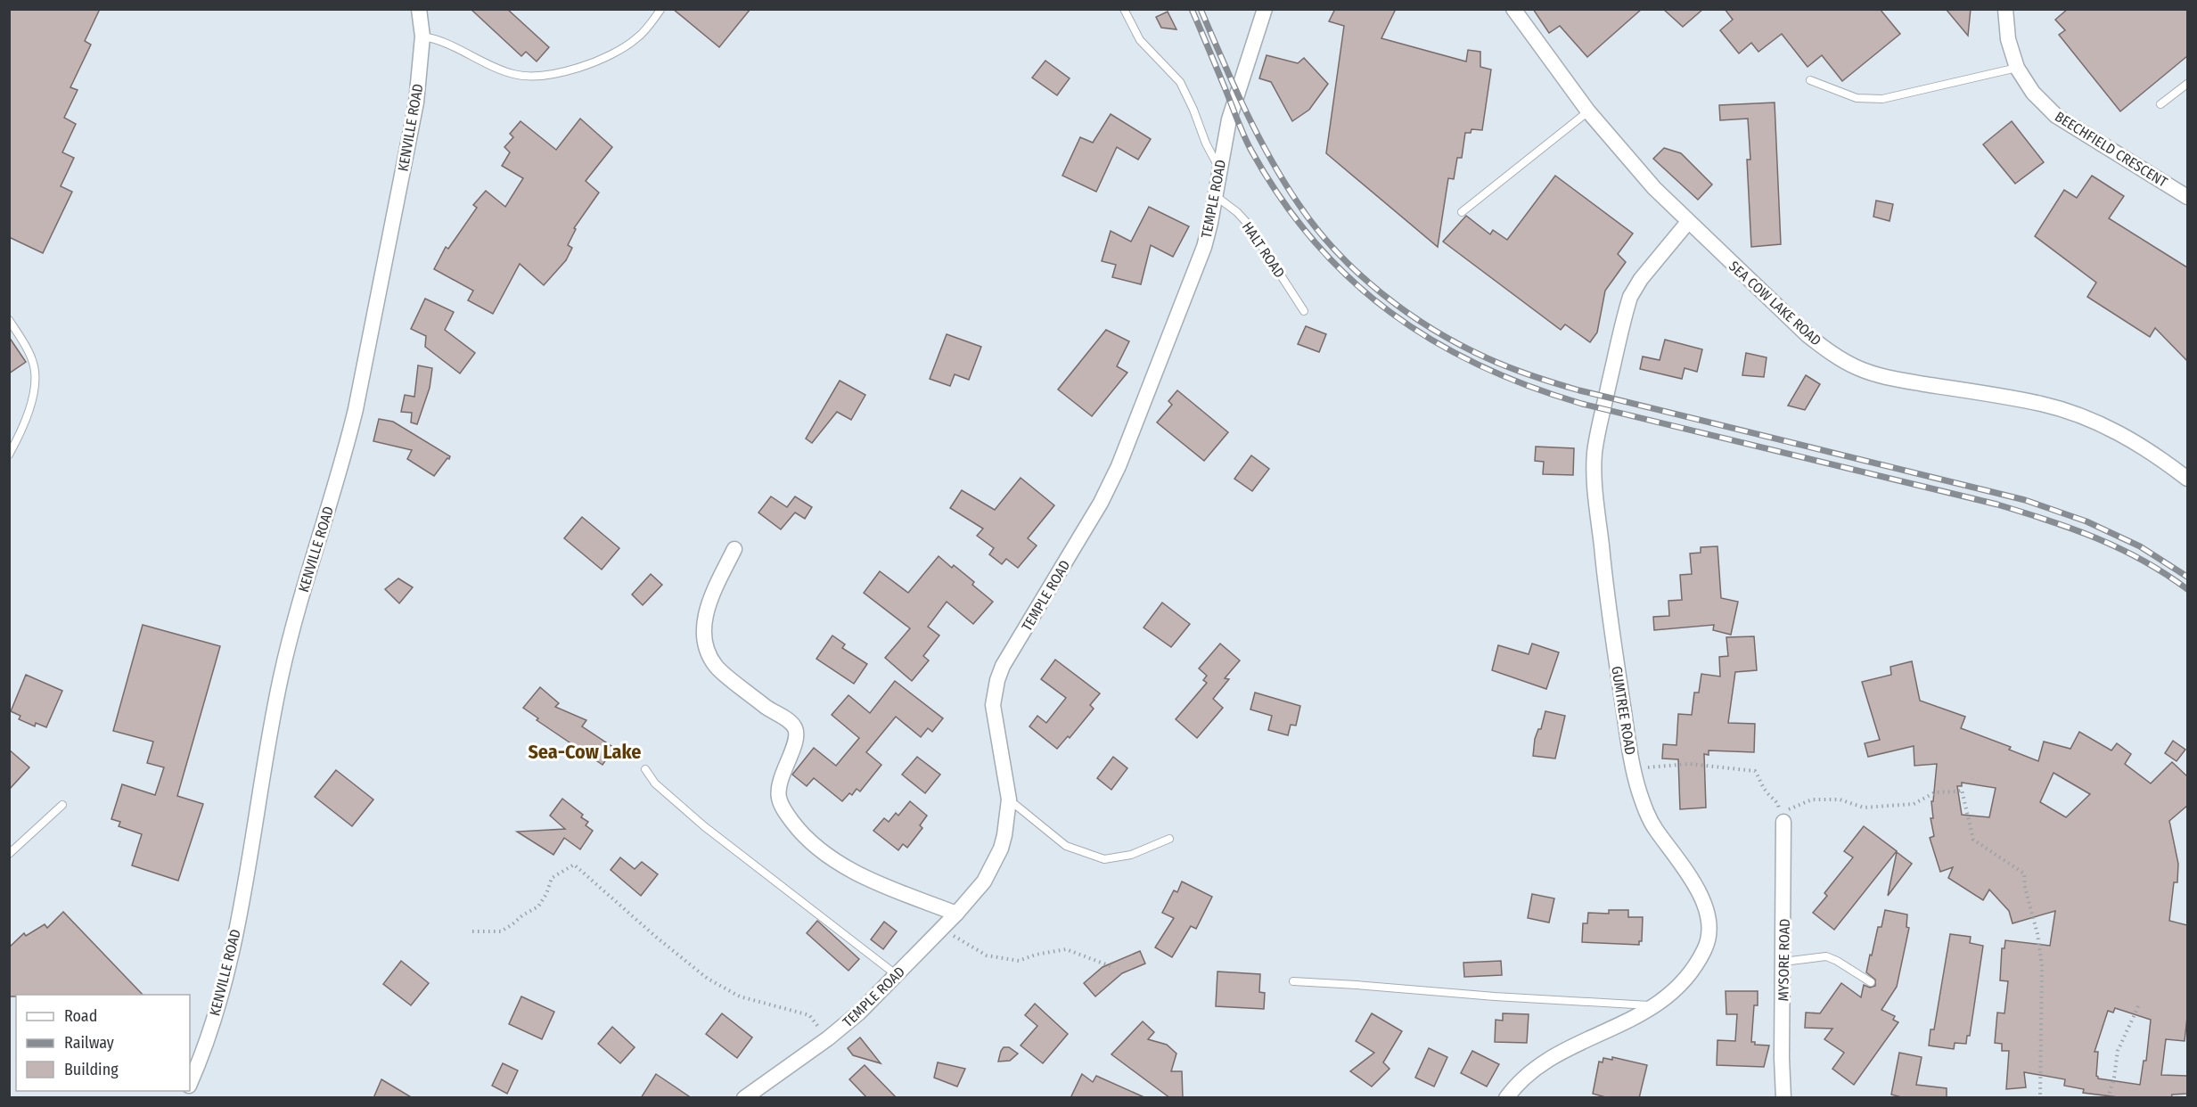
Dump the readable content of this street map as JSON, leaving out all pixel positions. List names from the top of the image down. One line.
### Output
{"streets":{"street":["KENVILLE ROAD","BEECHFIELD CRESCENT","TEMPLE ROAD","SEA COW LAKE ROAD","GUMTREE ROAD","MYSORE ROAD"],"lane":["HALT ROAD"]},"crossings":[["TEMPLE ROAD","HALT ROAD"],["SEA COW LAKE ROAD","GUMTREE ROAD"]],"districts":["Sea-Cow Lake"],"legend":["Road","Railway","Building"]}
